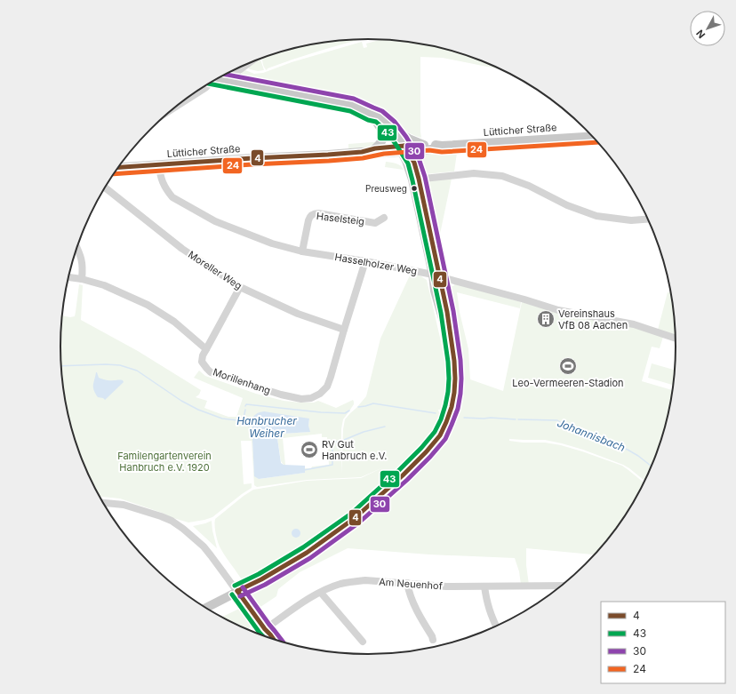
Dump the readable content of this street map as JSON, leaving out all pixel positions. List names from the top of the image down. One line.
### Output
{"streets":{"main road":["Lütticher Straße"],"street":["Haselsteig","Hasselholzer Weg","Moreller Weg","Morillenhang","Am Neuenhof"]},"crossings":[["Lütticher Straße","Hasselholzer Weg"],["Haselsteig","Hasselholzer Weg"],["Hasselholzer Weg","Morillenhang"],["Moreller Weg","Morillenhang"]],"water":["Hanbrucher Weiher","Johannisbach"],"parks":["Familengartenverein Hanbruch e.V. 1920"],"places":{"other":["Preusweg"],"building":["Vereinshaus VfB 08 Aachen"],"sports":["Leo-Vermeeren-Stadion","RV Gut Hanbruch e.V."]},"lines":["transit line 30","transit line 43","transit line 24","transit line 4"],"legend":["4","43","30","24"],"north":"bottom left"}
